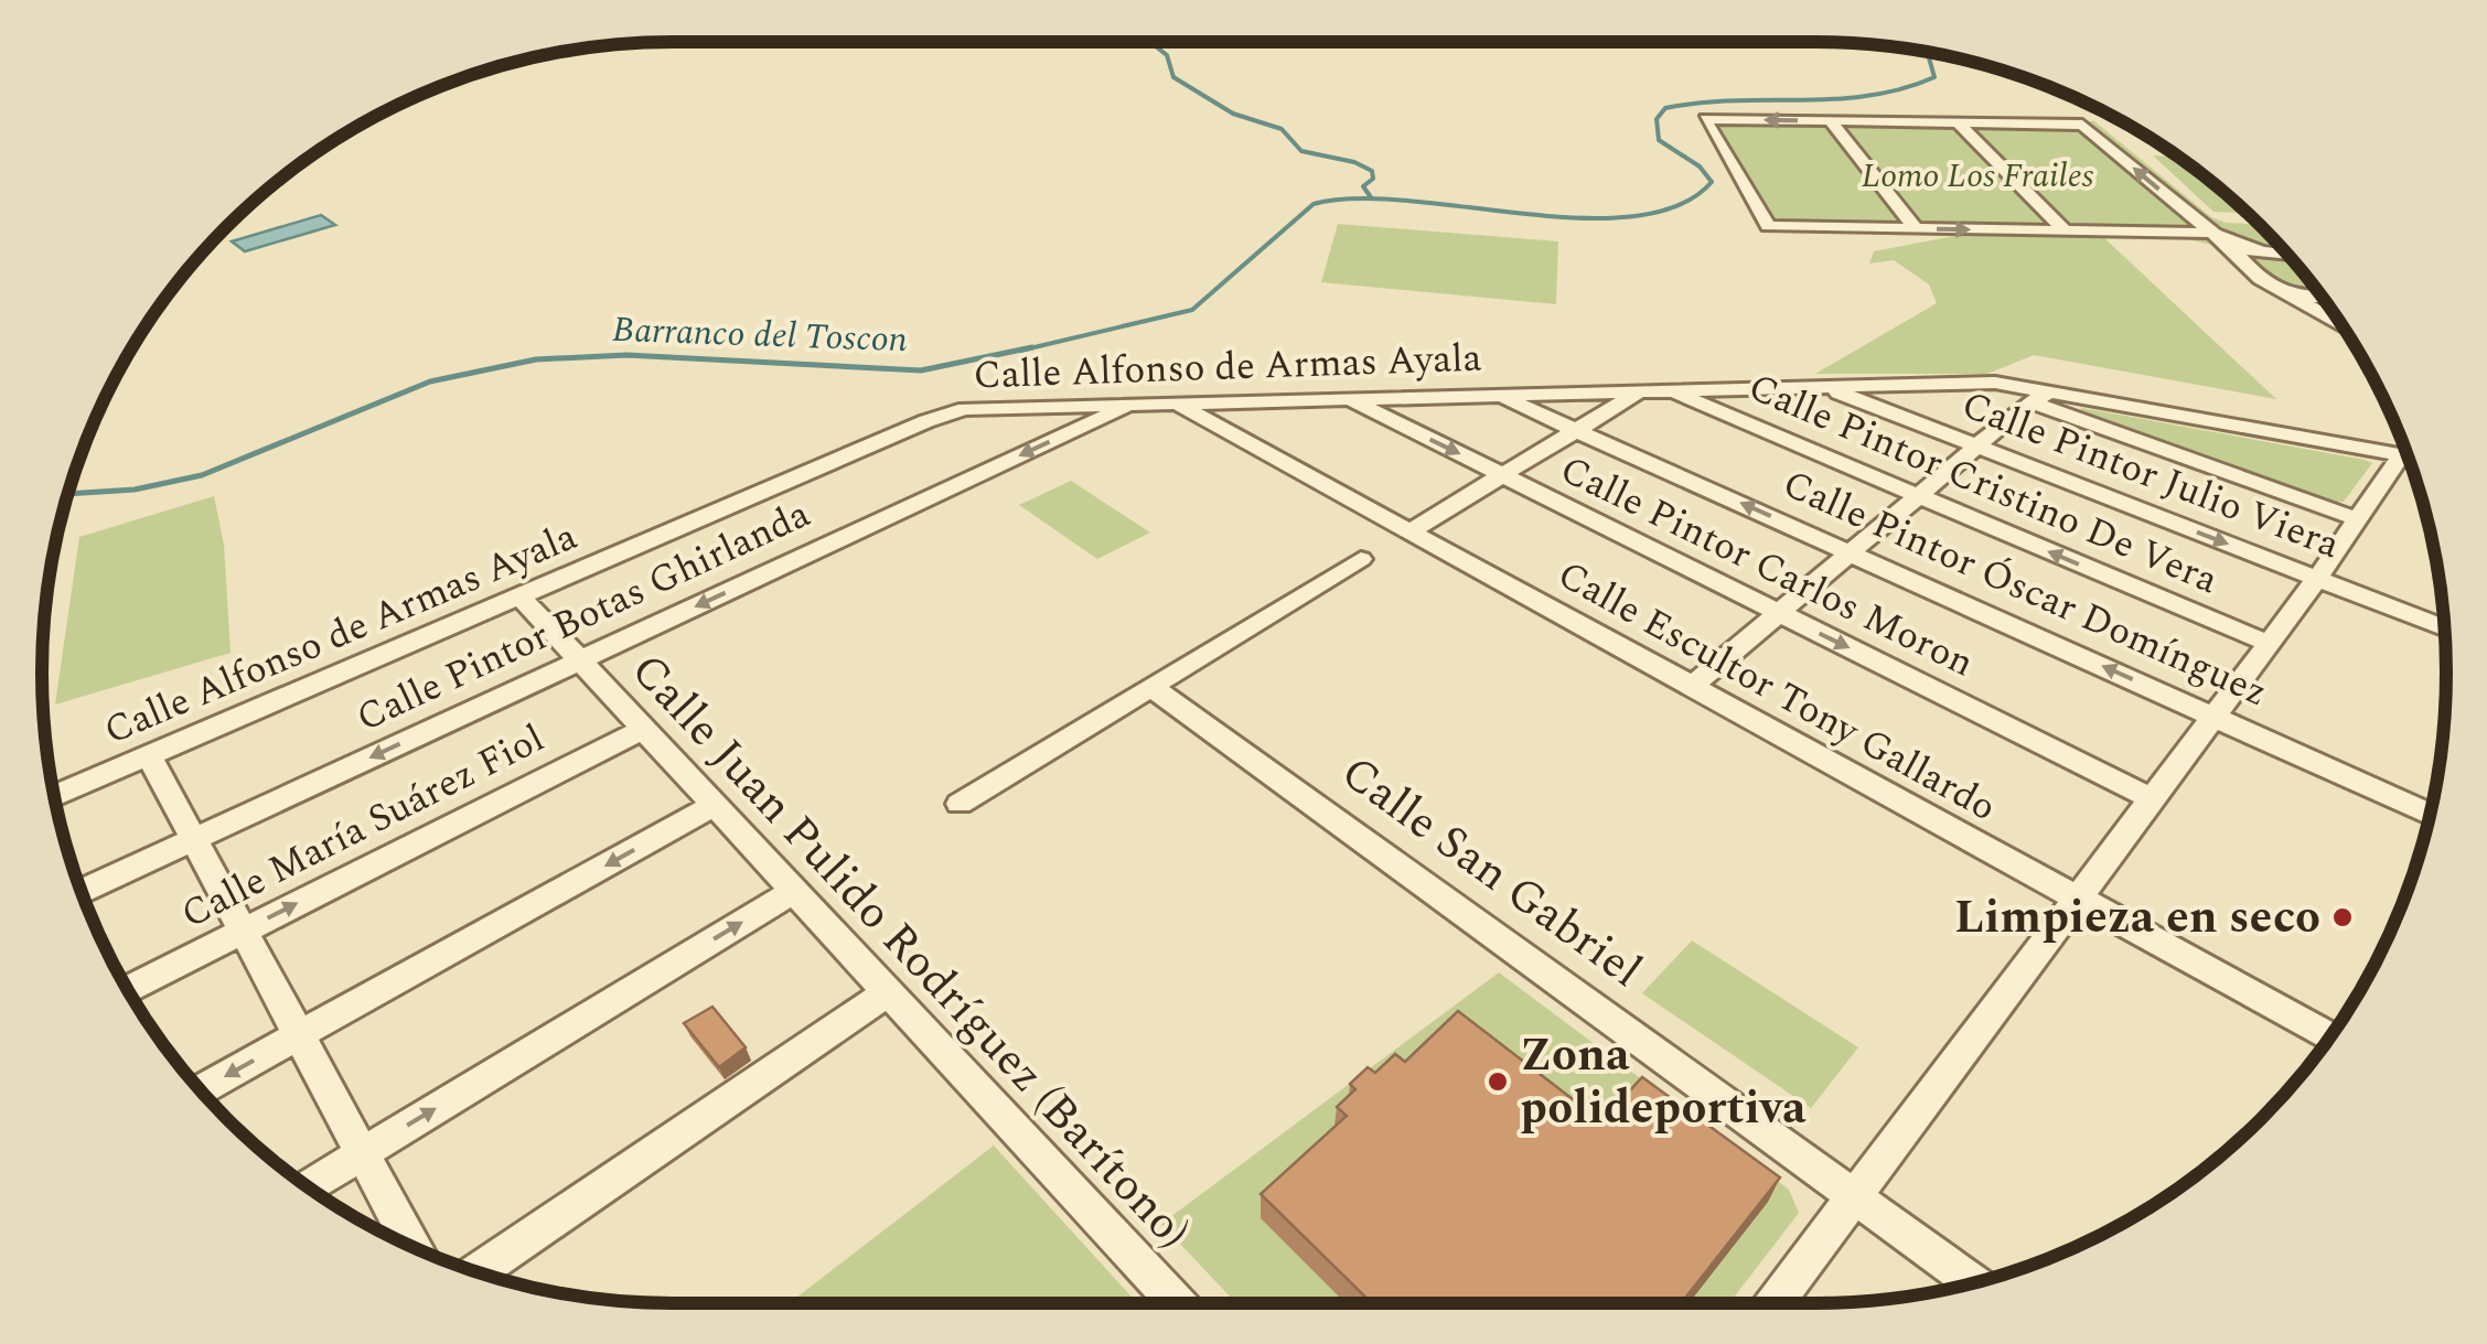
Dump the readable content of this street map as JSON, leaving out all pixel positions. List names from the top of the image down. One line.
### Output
{"streets":{"street":["Calle Alfonso de Armas Ayala","Calle Pintor Julio Viera","Calle Pintor Cristino De Vera","Calle Pintor Carlos Moron","Calle Pintor Óscar Domínguez","Calle Pintor Botas Ghirlanda","Calle Escultor Tony Gallardo","Calle María Suárez Fiol","Calle San Gabriel","Calle Juan Pulido Rodríguez (Barítono)"]},"crossings":[["Calle Alfonso de Armas Ayala","Calle Pintor Julio Viera"],["Calle Alfonso de Armas Ayala","Calle Pintor Cristino De Vera"],["Calle Alfonso de Armas Ayala","Calle Pintor Carlos Moron"],["Calle Alfonso de Armas Ayala","Calle Pintor Óscar Domínguez"],["Calle Alfonso de Armas Ayala","Calle Pintor Botas Ghirlanda"],["Calle Alfonso de Armas Ayala","Calle Escultor Tony Gallardo"],["Calle Alfonso de Armas Ayala","Calle Juan Pulido Rodríguez (Barítono)"],["Calle Pintor Botas Ghirlanda","Calle Juan Pulido Rodríguez (Barítono)"],["Calle María Suárez Fiol","Calle Juan Pulido Rodríguez (Barítono)"]],"one_way":["Calle Pintor Carlos Moron","Calle Pintor Óscar Domínguez"],"water":["Barranco del Toscon"],"parks":["Lomo Los Frailes"],"places":["Limpieza en seco","Zona polideportiva"]}
